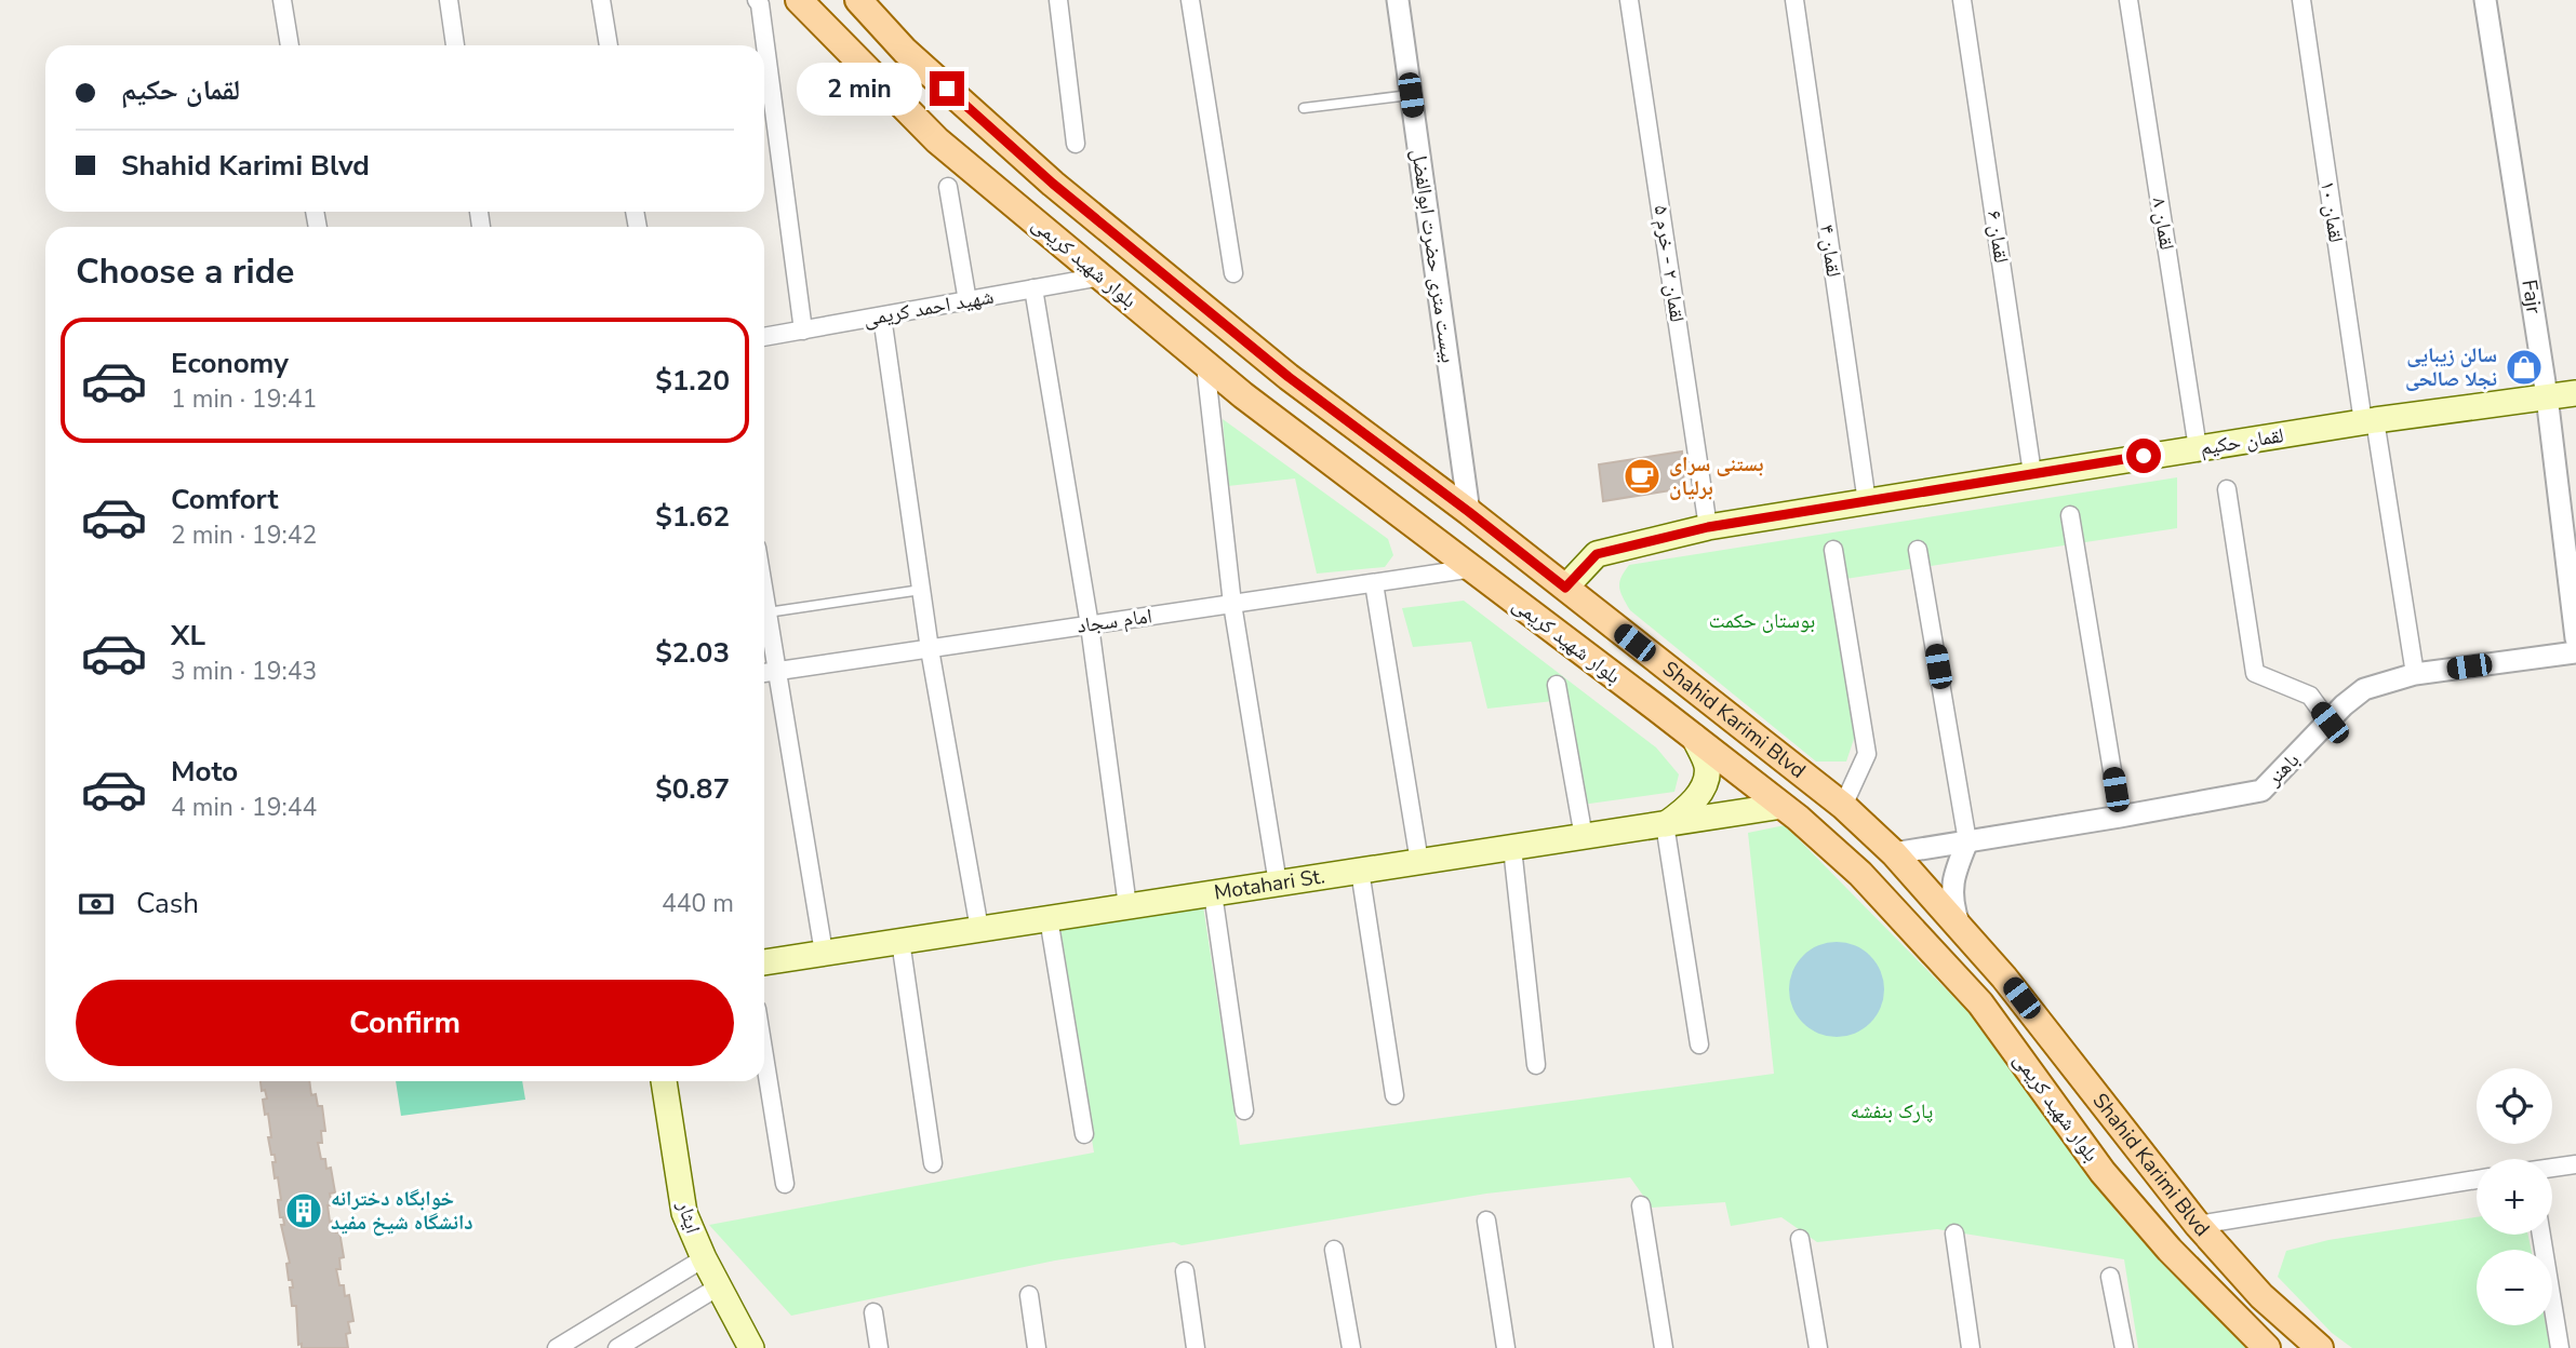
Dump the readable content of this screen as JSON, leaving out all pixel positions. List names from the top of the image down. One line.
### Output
{"streets":{"main road":["بلوار شهید کریمی","لقمان حکیم","Shahid Karimi Blvd","Motahari St.","ایثار"],"street":["لقمان ۱۰","لقمان ۸","لقمان ۶","لقمان ۴","بیست متری حضرت ابوالفضل","لقمان ۲ - خرم ۵","Fajr","شهید احمد کریمی","امام سجاد","باهنر"]},"crossings":[["لقمان ۱۰","لقمان حکیم"],["لقمان ۱۰","باهنر"],["لقمان ۸","لقمان حکیم"],["لقمان ۶","لقمان حکیم"],["لقمان ۴","لقمان حکیم"],["بیست متری حضرت ابوالفضل","Shahid Karimi Blvd"],["بلوار شهید کریمی","شهید احمد کریمی"],["بلوار شهید کریمی","امام سجاد"],["بلوار شهید کریمی","Motahari St."],["لقمان ۲ - خرم ۵","لقمان حکیم"],["Fajr","لقمان حکیم"],["لقمان حکیم","Shahid Karimi Blvd"],["Shahid Karimi Blvd","باهنر"]],"parks":["بوستان حکمت","پارک بنفشه"],"places":{"shop":["سالن زیبایی نجلا صالحی"],"cafe":["بستنی سرای برلیان"],"building":["خوابگاه دخترانه دانشگاه شیخ مفید"]},"page":{"banner":["لقمان حکیم","Shahid Karimi Blvd"],"bubble":"2 min","heading":"Choose a ride","list":[{"name":"Economy","note":"1 min · 19:41","value":"$1.20"},{"name":"Comfort","note":"2 min · 19:42","value":"$1.62"},{"name":"XL","note":"3 min · 19:43","value":"$2.03"},{"name":"Moto","note":"4 min · 19:44","value":"$0.87"}],"pay":["Cash","440 m"],"buttons":"Confirm","map_buttons":["+","−"]}}
